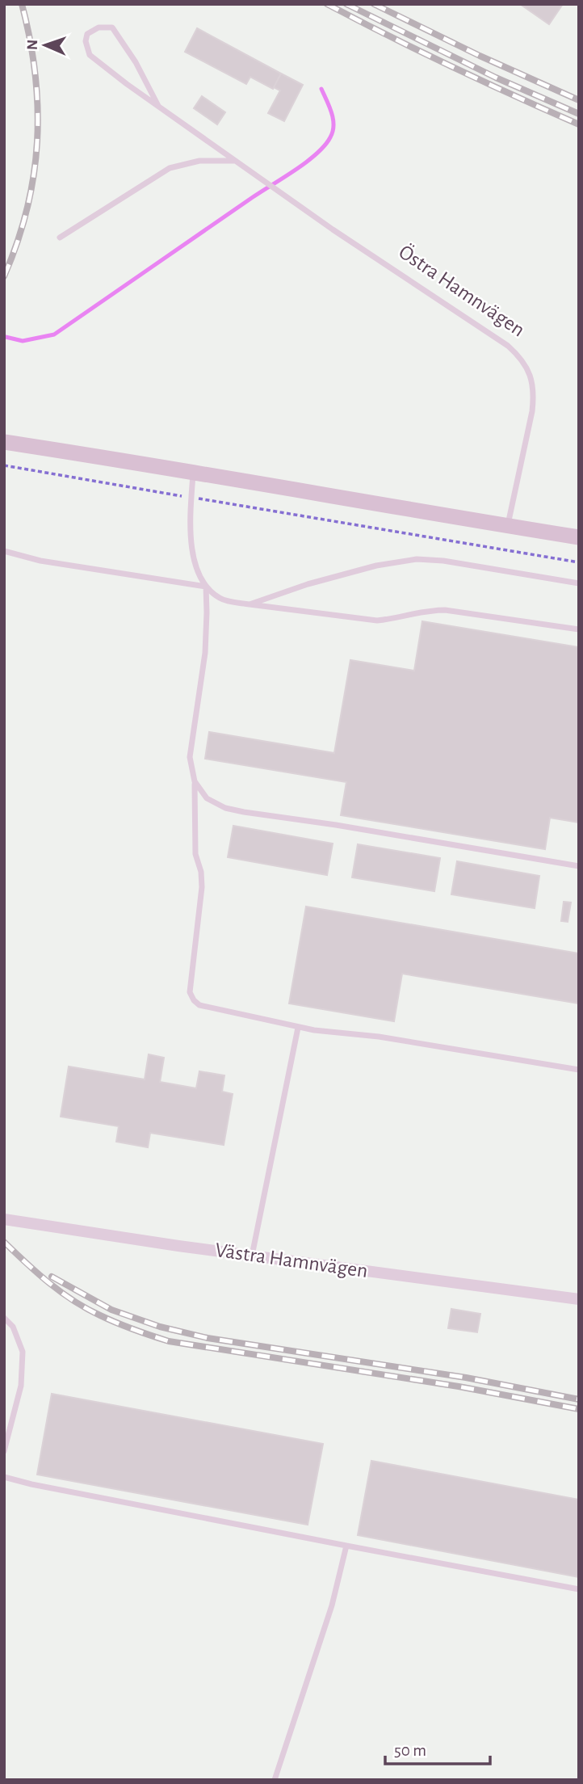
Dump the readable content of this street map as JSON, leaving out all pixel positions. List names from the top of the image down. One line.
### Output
{"streets":{"street":["Västra Hamnvägen"],"lane":["Östra Hamnvägen"]},"scale_bar":"50 m","north":"left"}
